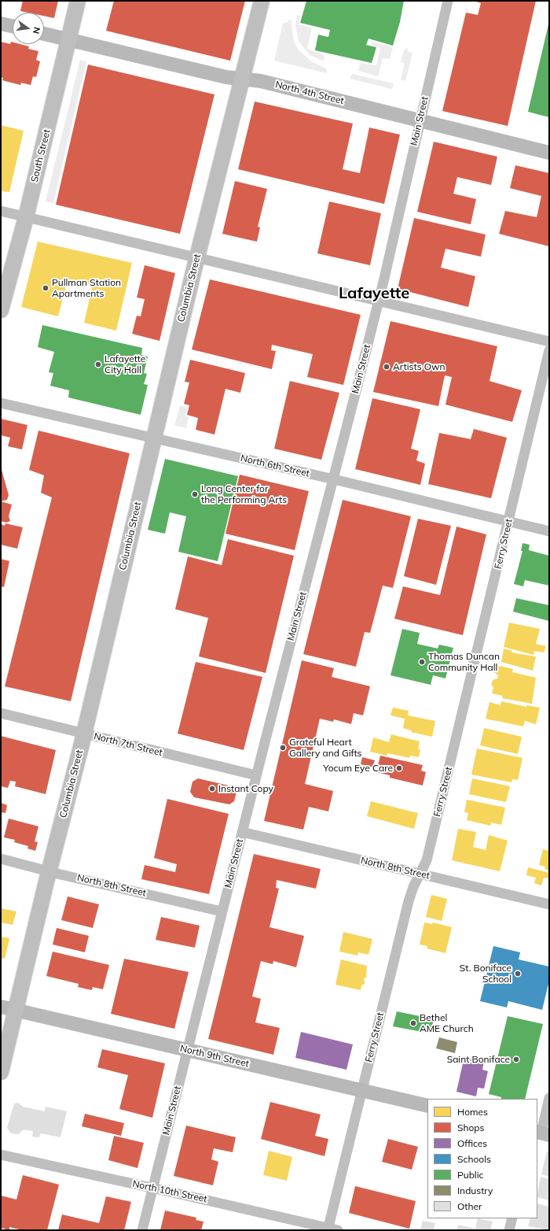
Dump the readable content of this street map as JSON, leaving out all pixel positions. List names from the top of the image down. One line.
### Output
{"streets":{"main road":["North 4th Street","South Street","Columbia Street","North 9th Street"],"street":["Main Street","North 6th Street","Ferry Street","North 7th Street","North 8th Street","North 10th Street"]},"crossings":[["North 4th Street","Main Street"],["North 4th Street","South Street"],["North 4th Street","Columbia Street"],["Main Street","North 6th Street"],["Main Street","North 7th Street"],["Main Street","North 8th Street"],["Main Street","North 9th Street"],["Main Street","North 10th Street"],["Columbia Street","North 6th Street"],["Columbia Street","North 7th Street"],["Columbia Street","North 8th Street"],["Columbia Street","North 9th Street"],["North 6th Street","Ferry Street"],["Ferry Street","North 8th Street"],["Ferry Street","North 9th Street"],["Ferry Street","North 10th Street"]],"districts":["Lafayette"],"places":["Pullman Station Apartments","Lafayette City Hall","Artists Own","Long Center for the Performing Arts","Thomas Duncan Community Hall","Grateful Heart Gallery and Gifts","Yocum Eye Care","Instant Copy","St. Boniface School","Bethel AME Church","Saint Boniface"],"legend":["Homes","Shops","Offices","Schools","Public","Industry","Other"],"north":"right"}
